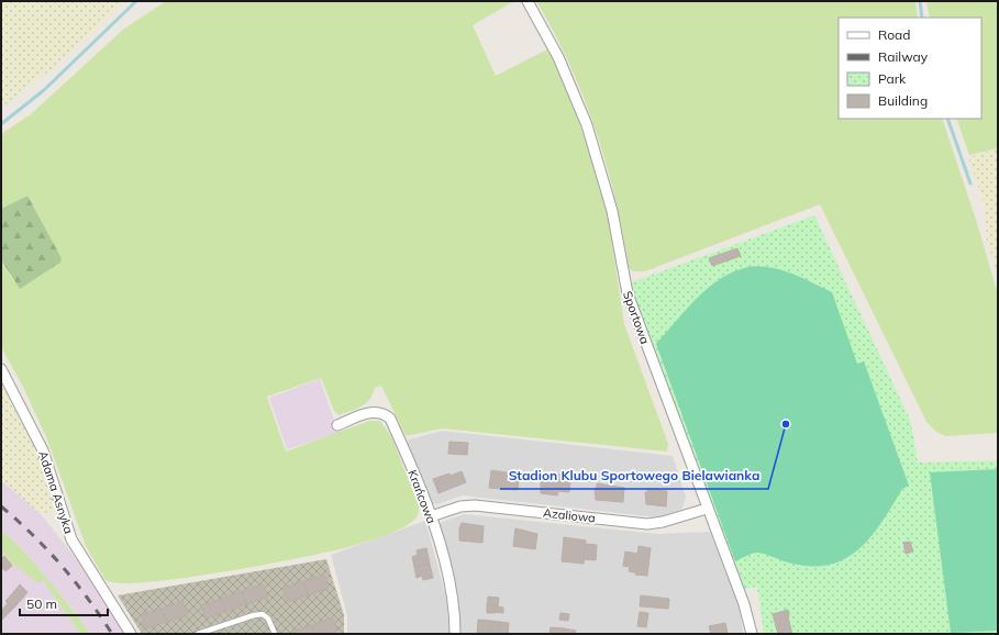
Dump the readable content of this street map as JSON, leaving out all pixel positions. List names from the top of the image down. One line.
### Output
{"streets":{"street":["Sportowa","Adama Asnyka","Krańcowa","Azaliowa"]},"crossings":[["Sportowa","Azaliowa"],["Krańcowa","Azaliowa"]],"places":["Stadion Klubu Sportowego Bielawianka"],"legend":["Road","Railway","Park","Building"],"scale_bar":"50 m"}
